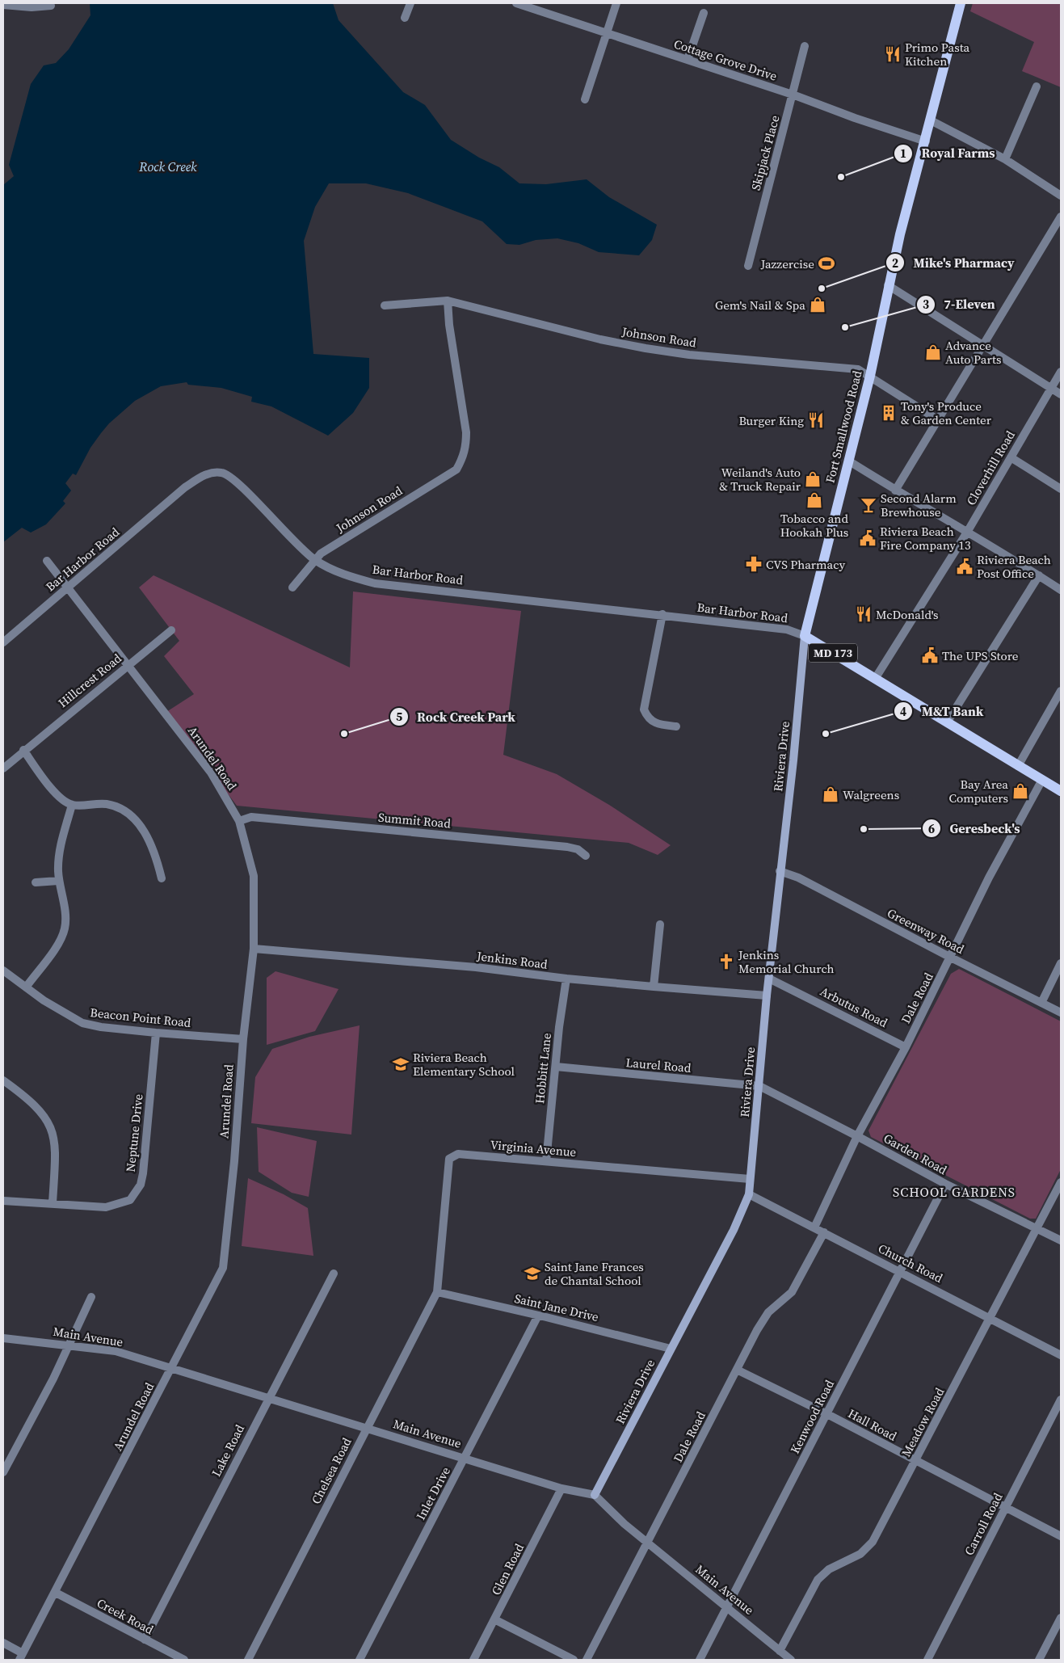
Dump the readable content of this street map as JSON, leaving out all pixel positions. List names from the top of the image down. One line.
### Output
{"streets":{"main road":["Fort Smallwood Road","MD 173"],"street":["Cottage Grove Drive","Skipjack Place","Johnson Road","Cloverhill Road","Bar Harbor Road","Hillcrest Road","Riviera Drive","Arundel Road","Summit Road","Greenway Road","Jenkins Road","Dale Road","Arbutus Road","Beacon Point Road","Laurel Road","Hobbitt Lane","Neptune Drive","Virginia Avenue","Garden Road","Church Road","Saint Jane Drive","Main Avenue","Kenwood Road","Meadow Road","Hall Road","Lake Road","Chelsea Road","Inlet Drive","Carroll Road","Glen Road","Creek Road"]},"crossings":[["Cottage Grove Drive","Skipjack Place"],["Cottage Grove Drive","Fort Smallwood Road"],["Johnson Road","Fort Smallwood Road"],["Johnson Road","Bar Harbor Road"],["Fort Smallwood Road","Bar Harbor Road"],["Fort Smallwood Road","MD 173"],["Fort Smallwood Road","Riviera Drive"],["Cloverhill Road","MD 173"],["Bar Harbor Road","MD 173"],["Bar Harbor Road","Riviera Drive"],["Bar Harbor Road","Arundel Road"],["MD 173","Riviera Drive"],["MD 173","Dale Road"],["Hillcrest Road","Arundel Road"],["Riviera Drive","Greenway Road"],["Riviera Drive","Jenkins Road"],["Riviera Drive","Arbutus Road"],["Riviera Drive","Laurel Road"],["Riviera Drive","Virginia Avenue"],["Riviera Drive","Garden Road"],["Riviera Drive","Church Road"],["Riviera Drive","Saint Jane Drive"],["Riviera Drive","Main Avenue"],["Arundel Road","Summit Road"],["Arundel Road","Jenkins Road"],["Arundel Road","Beacon Point Road"],["Arundel Road","Main Avenue"],["Arundel Road","Creek Road"],["Greenway Road","Dale Road"],["Jenkins Road","Hobbitt Lane"],["Dale Road","Arbutus Road"],["Dale Road","Garden Road"],["Dale Road","Church Road"],["Dale Road","Main Avenue"],["Dale Road","Hall Road"],["Beacon Point Road","Neptune Drive"],["Laurel Road","Hobbitt Lane"],["Laurel Road","Garden Road"],["Hobbitt Lane","Virginia Avenue"],["Virginia Avenue","Saint Jane Drive"],["Virginia Avenue","Chelsea Road"],["Garden Road","Kenwood Road"],["Garden Road","Meadow Road"],["Church Road","Kenwood Road"],["Church Road","Meadow Road"],["Saint Jane Drive","Chelsea Road"],["Saint Jane Drive","Inlet Drive"],["Main Avenue","Kenwood Road"],["Main Avenue","Meadow Road"],["Main Avenue","Lake Road"],["Main Avenue","Chelsea Road"],["Main Avenue","Inlet Drive"],["Main Avenue","Glen Road"],["Kenwood Road","Hall Road"],["Meadow Road","Hall Road"],["Hall Road","Carroll Road"],["Lake Road","Creek Road"]],"districts":["SCHOOL GARDENS"],"water":["Rock Creek"],"places":{"restaurant":["Primo Pasta Kitchen","Burger King","McDonald's"],"other":["Royal Farms","Mike's Pharmacy","7-Eleven","Rock Creek Park","M&T Bank","Geresbeck's"],"sports":["Jazzercise"],"shop":["Gem's Nail & Spa","Advance Auto Parts","Weiland's Auto & Truck Repair","Tobacco and Hookah Plus","Bay Area Computers","Walgreens"],"building":["Tony's Produce & Garden Center"],"bar":["Second Alarm Brewhouse"],"public building":["Riviera Beach Fire Company 13","Riviera Beach Post Office","The UPS Store"],"pharmacy":["CVS Pharmacy"],"church":["Jenkins Memorial Church"],"school or university":["Riviera Beach Elementary School","Saint Jane Frances de Chantal School"]}}
